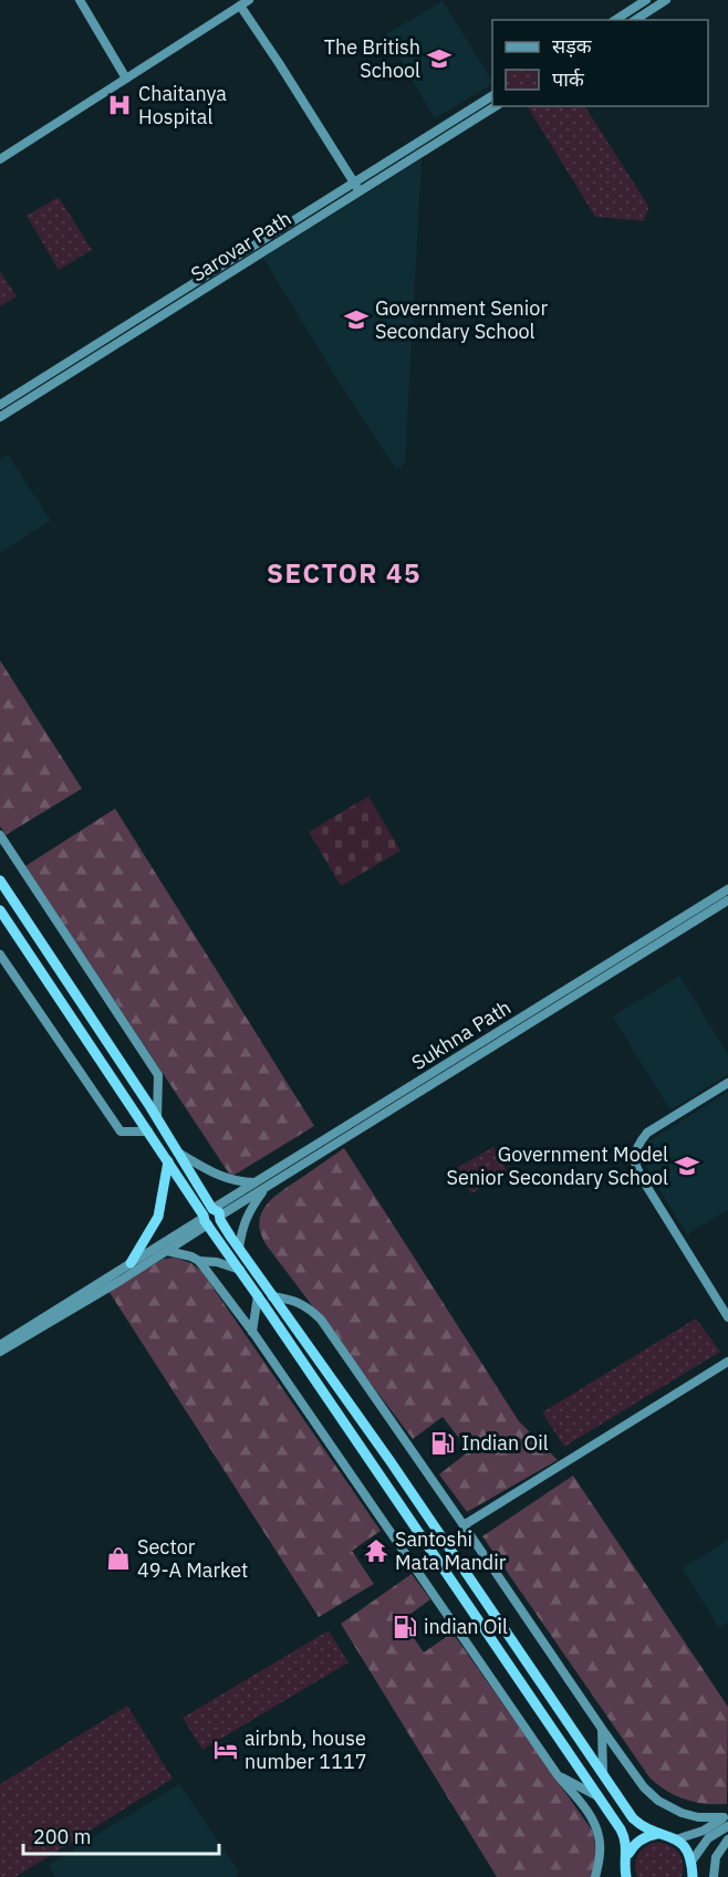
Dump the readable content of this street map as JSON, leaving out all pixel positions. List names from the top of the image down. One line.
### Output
{"streets":{"street":["Sarovar Path","Sukhna Path"]},"districts":["SECTOR 45"],"places":{"school or university":["The British School","Government Senior Secondary School","Government Model Senior Secondary School"],"hospital":["Chaitanya Hospital"],"fuel station":["Indian Oil","indian Oil"],"temple":["Santoshi Mata Mandir"],"shop":["Sector 49-A Market"],"hotel":["airbnb, house number 1117"]},"legend":["सड़क","पार्क"],"scale_bar":"200 m"}
